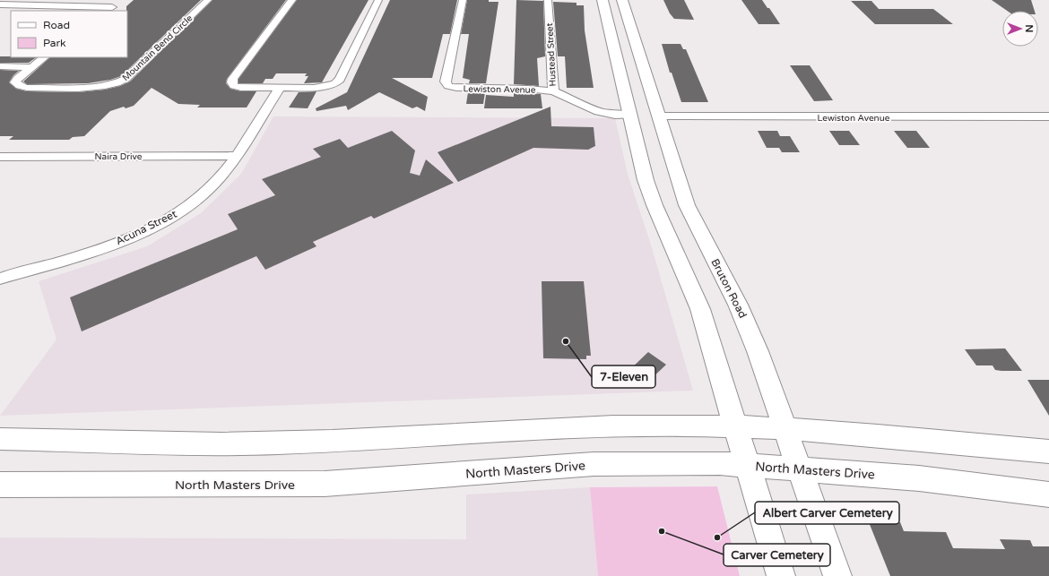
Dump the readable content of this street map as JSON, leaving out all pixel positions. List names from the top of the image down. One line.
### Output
{"streets":{"main road":["Bruton Road","North Masters Drive"],"street":["Mountain Bend Circle","Hustead Street","Lewiston Avenue","Naira Drive","Acuna Street"]},"crossings":[["Hustead Street","Lewiston Avenue"],["Lewiston Avenue","Bruton Road"],["Naira Drive","Acuna Street"],["Bruton Road","North Masters Drive"]],"places":["7-Eleven","Carver Cemetery","Albert Carver Cemetery"],"legend":["Road","Park"],"north":"right"}
